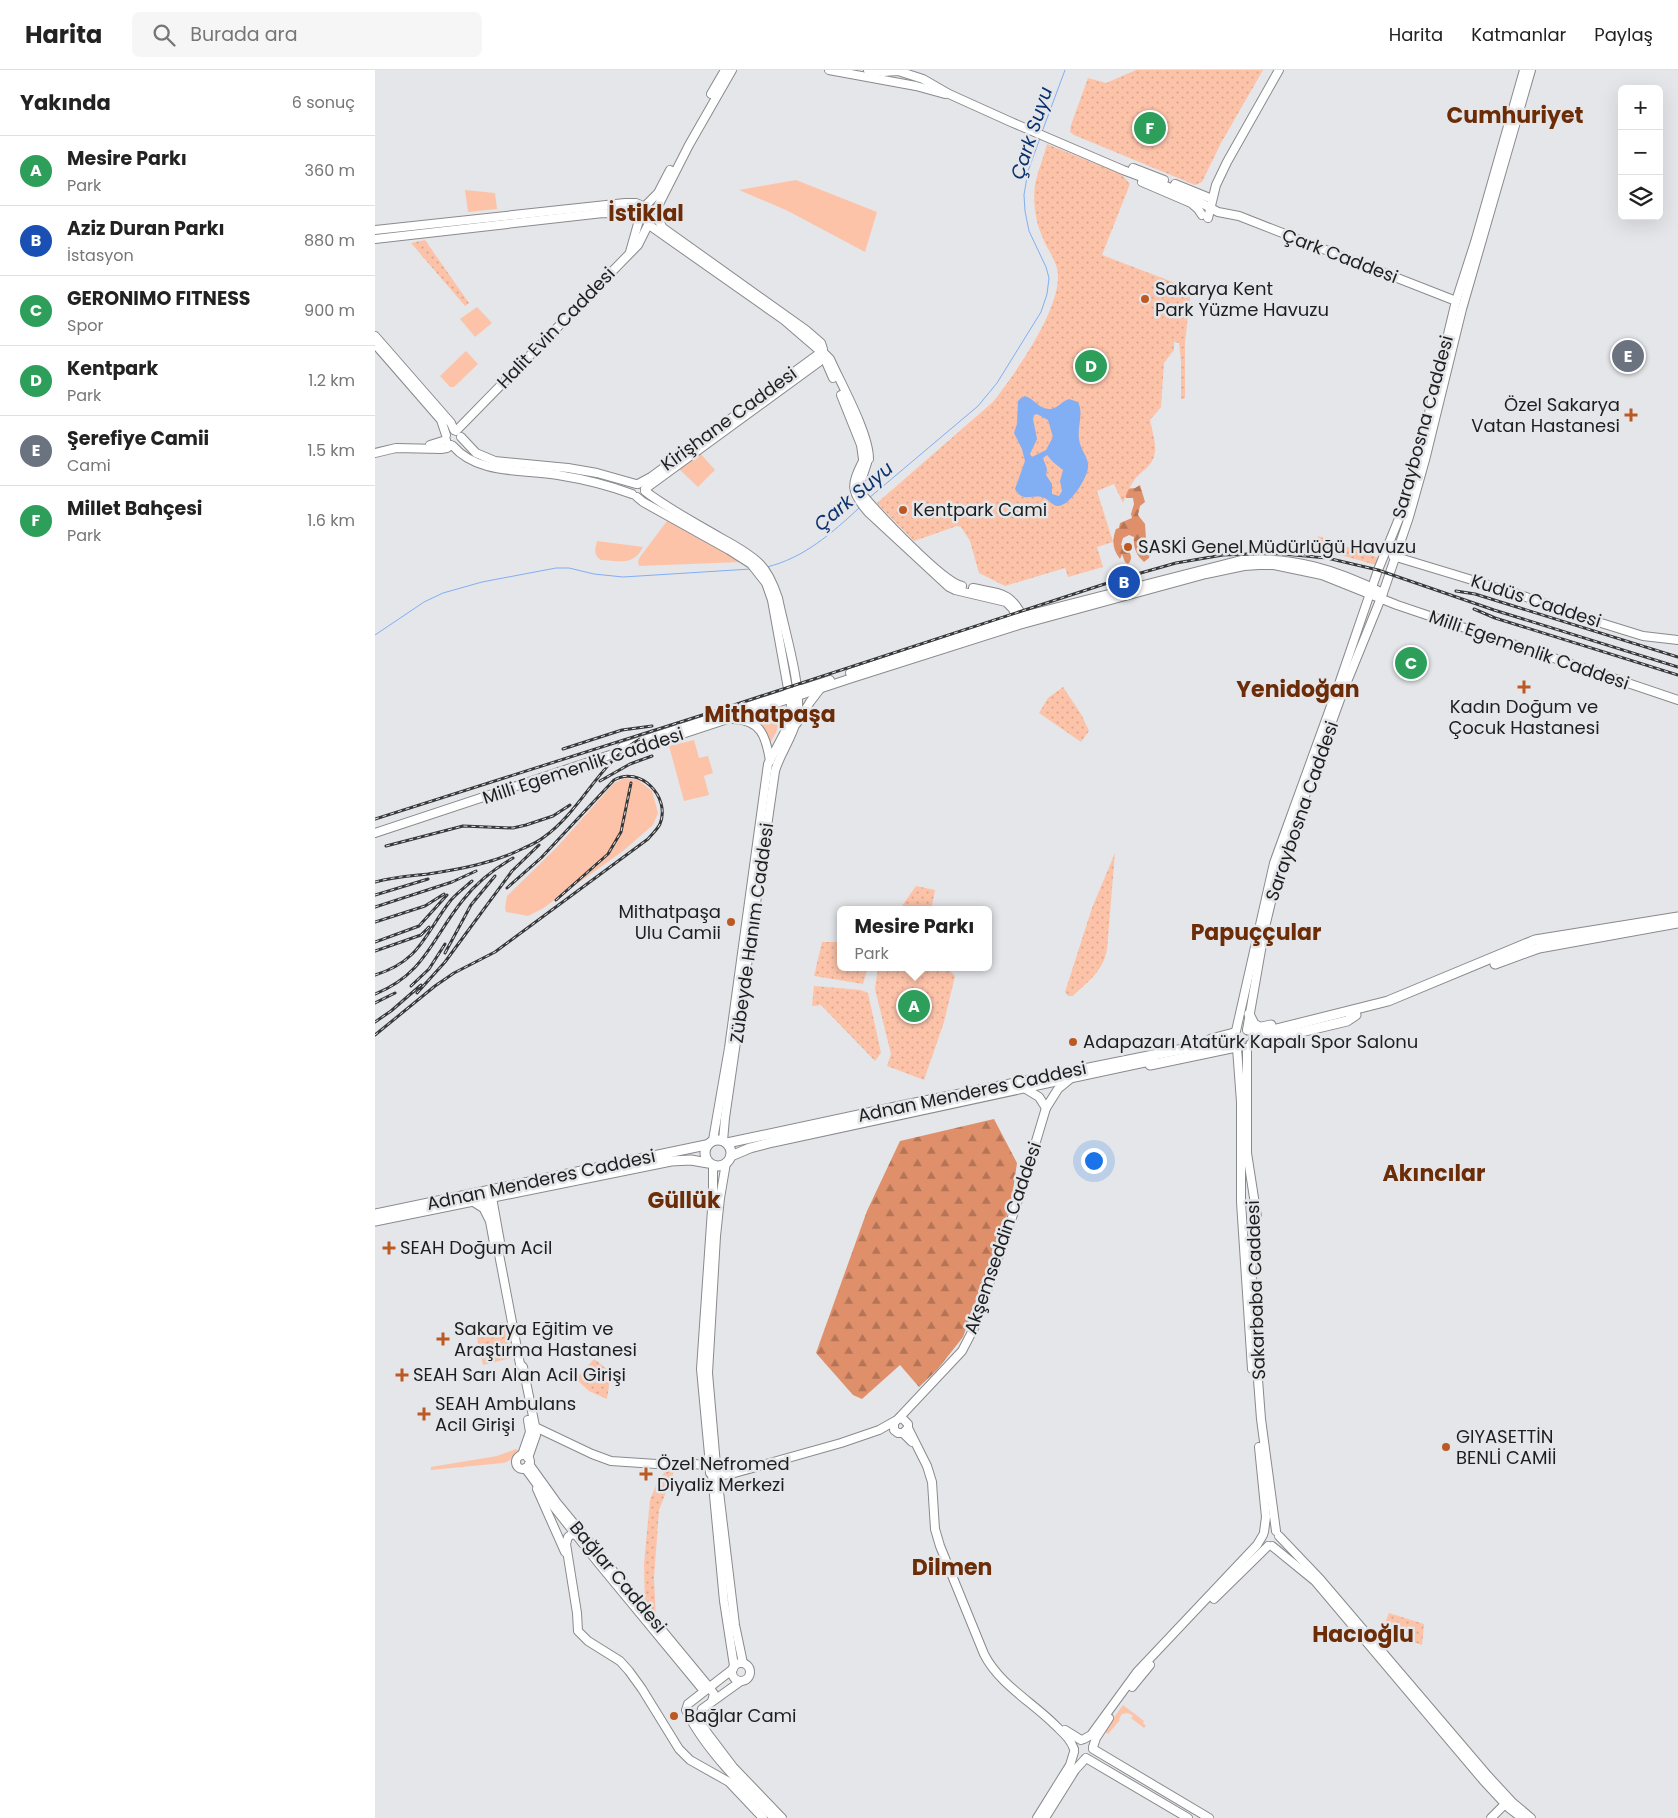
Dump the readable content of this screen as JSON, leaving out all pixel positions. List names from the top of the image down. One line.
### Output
{"streets":{"main road":["Çark Caddesi","Halit Evin Caddesi","Kirişhane Caddesi","Saraybosna Caddesi","Kudüs Caddesi","Milli Egemenlik Caddesi","Zübeyde Hanım Caddesi","Adnan Menderes Caddesi","Akşemseddin Caddesi","Sakarbaba Caddesi","Bağlar Caddesi"]},"crossings":[["Çark Caddesi","Saraybosna Caddesi"],["Saraybosna Caddesi","Kudüs Caddesi"],["Saraybosna Caddesi","Milli Egemenlik Caddesi"],["Saraybosna Caddesi","Sakarbaba Caddesi"],["Milli Egemenlik Caddesi","Zübeyde Hanım Caddesi"],["Zübeyde Hanım Caddesi","Adnan Menderes Caddesi"],["Adnan Menderes Caddesi","Akşemseddin Caddesi"]],"districts":["Cumhuriyet","İstiklal","Yenidoğan","Mithatpaşa","Papuççular","Akıncılar","Güllük","Dilmen","Hacıoğlu"],"water":["Çark Suyu"],"places":{"other":["Sakarya Kent Park Yüzme Havuzu","Kentpark Cami","SASKİ Genel Müdürlüğü Havuzu","Mithatpaşa Ulu Camii","Adapazarı Atatürk Kapalı Spor Salonu","GIYASETTİN BENLİ CAMİİ","Bağlar Cami"],"health":["Özel Sakarya Vatan Hastanesi","Kadın Doğum ve Çocuk Hastanesi","SEAH Doğum Acil","Sakarya Eğitim ve Araştırma Hastanesi","SEAH Sarı Alan Acil Girişi","SEAH Ambulans Acil Girişi","Özel Nefromed Diyaliz Merkezi"]},"page":{"header":"Harita","search":"Burada ara","nav":["Harita","Katmanlar","Paylaş"],"heading":["Yakında","6 sonuç"],"map_buttons":["+","−"],"pins":["F","E","D","B","C","A"],"list":[{"mark":"A","name":"Mesire Parkı","note":"Park","value":"360 m"},{"mark":"B","name":"Aziz Duran Parkı","note":"İstasyon","value":"880 m"},{"mark":"C","name":"GERONIMO FITNESS","note":"Spor","value":"900 m"},{"mark":"D","name":"Kentpark","note":"Park","value":"1.2 km"},{"mark":"E","name":"Şerefiye Camii","note":"Cami","value":"1.5 km"},{"mark":"F","name":"Millet Bahçesi","note":"Park","value":"1.6 km"}],"popup":["Mesire Parkı","Park"]}}
